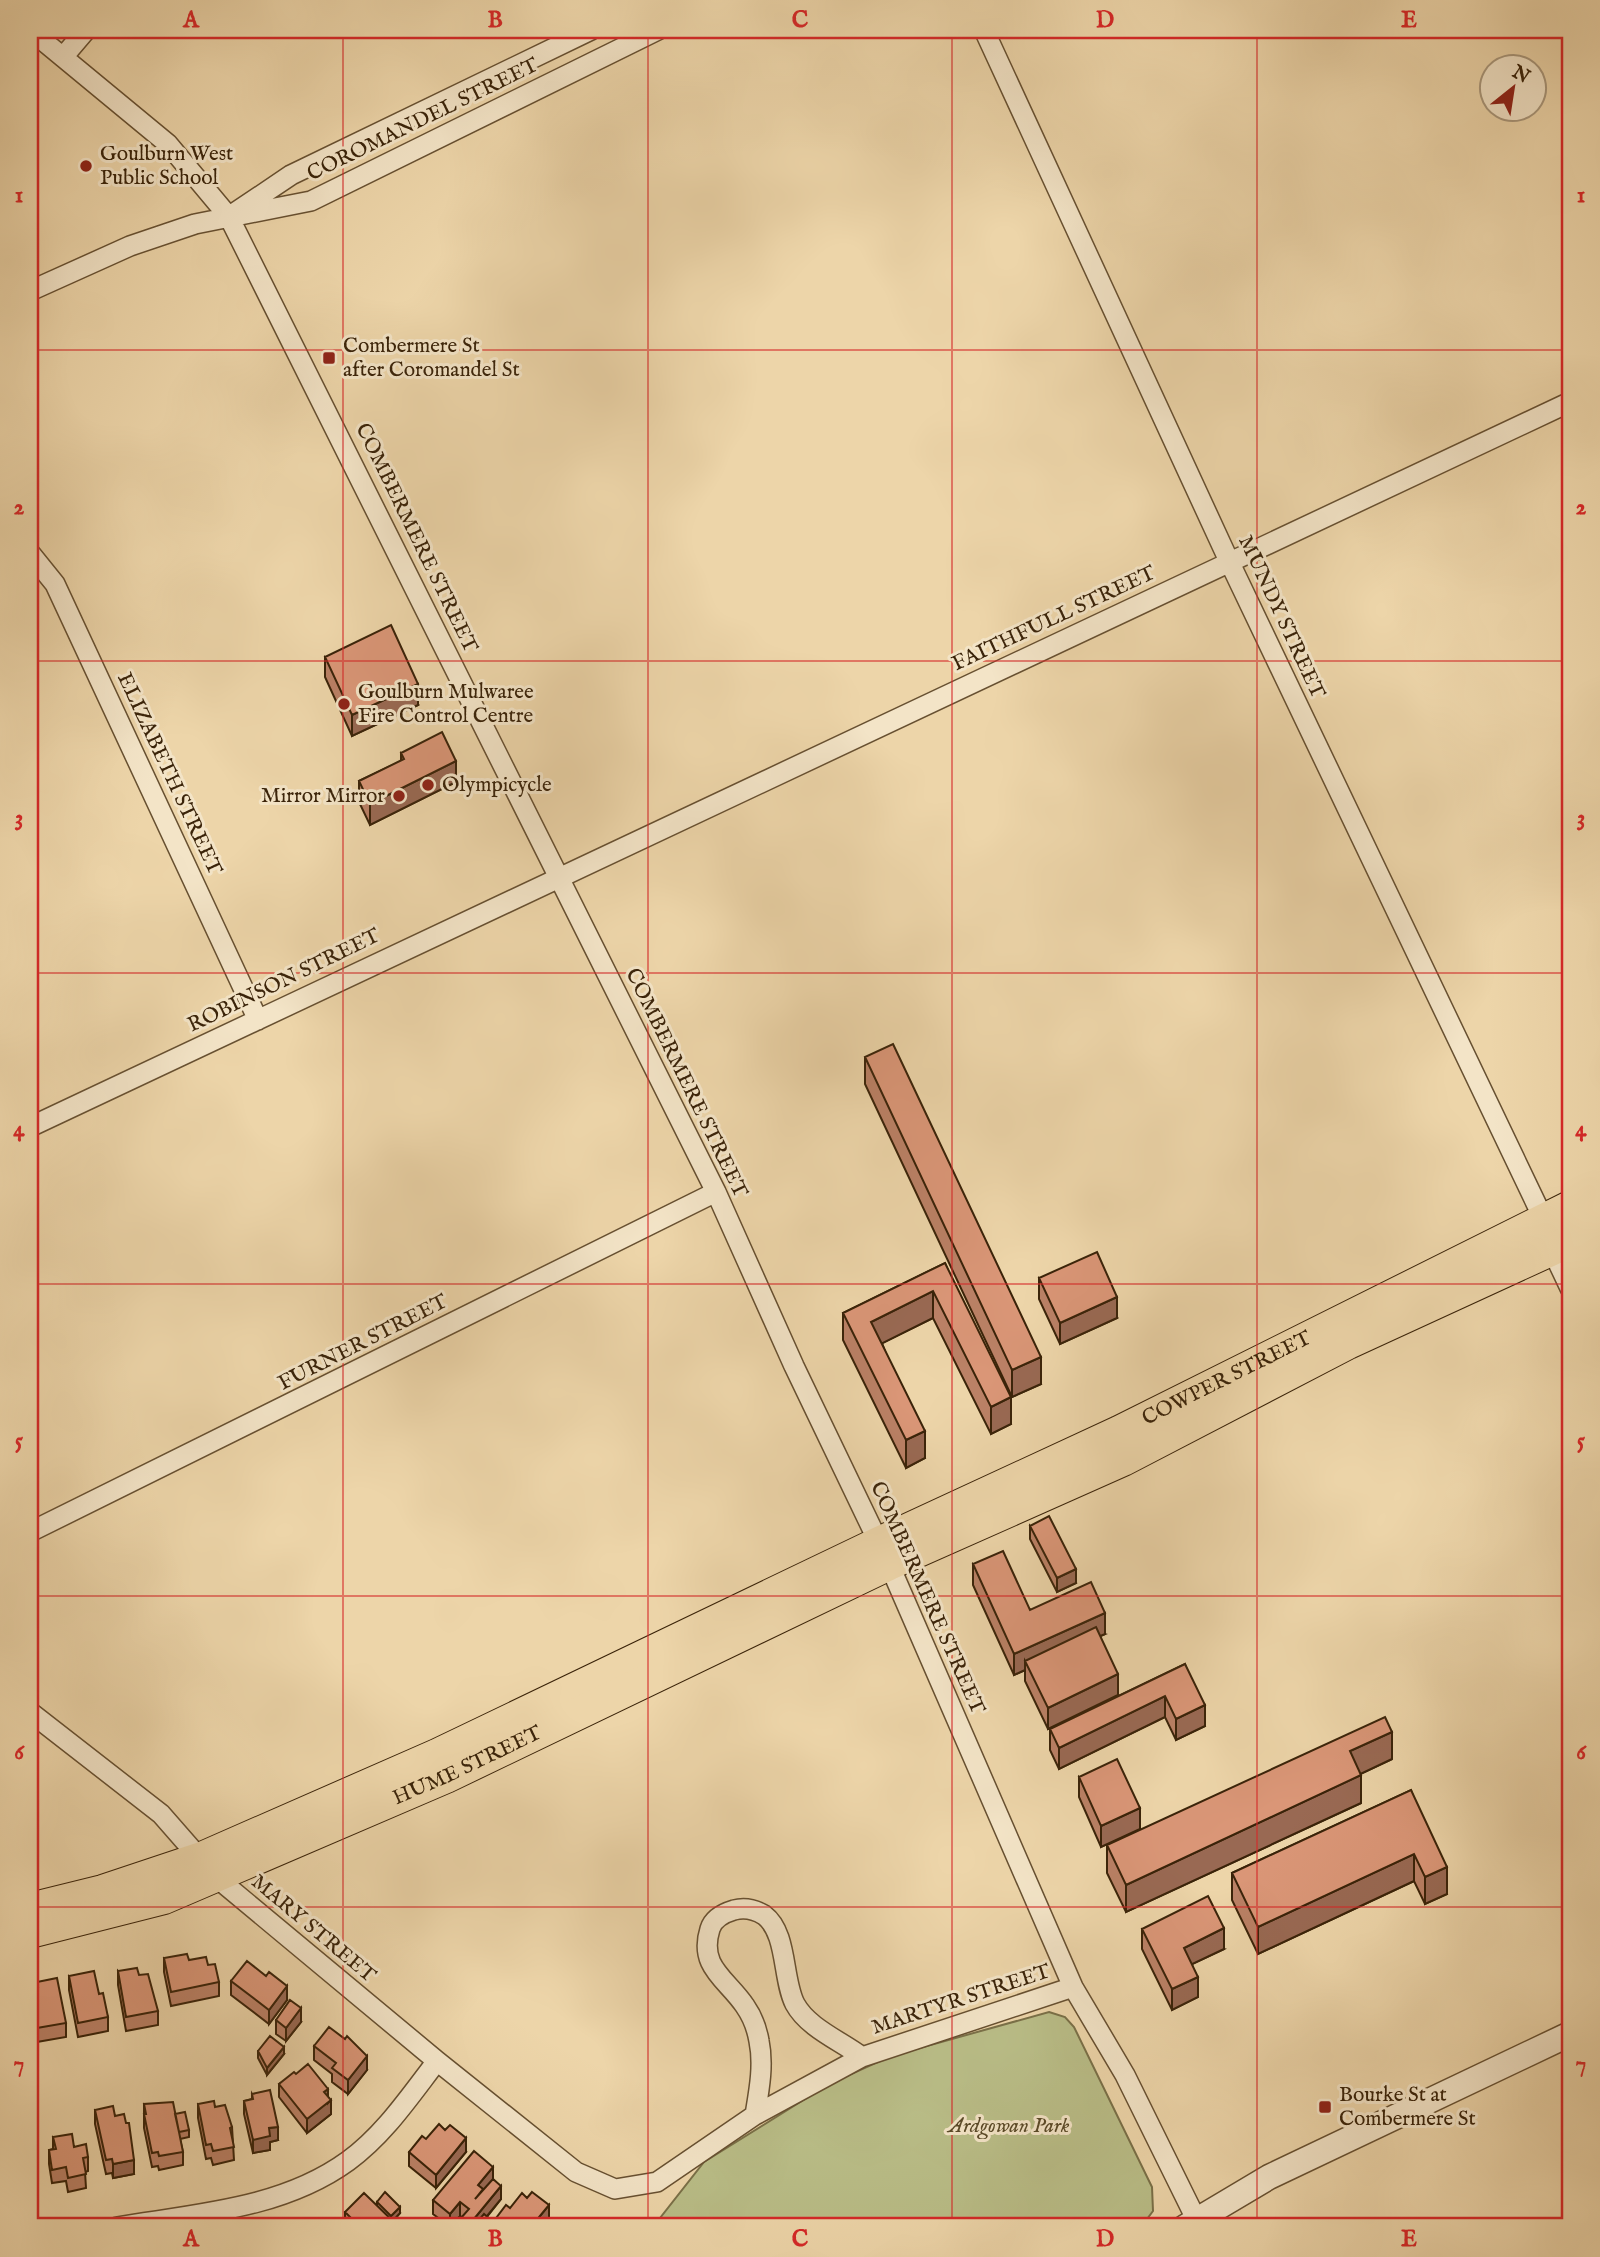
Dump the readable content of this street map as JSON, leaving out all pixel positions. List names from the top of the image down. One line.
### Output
{"streets":{"main road":["COWPER STREET","HUME STREET"],"street":["COROMANDEL STREET","COMBERMERE STREET","MUNDY STREET","FAITHFULL STREET","ELIZABETH STREET","ROBINSON STREET","FURNER STREET","MARY STREET","MARTYR STREET"]},"crossings":[["COROMANDEL STREET","COMBERMERE STREET"],["COMBERMERE STREET","FAITHFULL STREET"],["COMBERMERE STREET","ROBINSON STREET"],["COMBERMERE STREET","FURNER STREET"],["COMBERMERE STREET","COWPER STREET"],["COMBERMERE STREET","HUME STREET"],["COMBERMERE STREET","MARTYR STREET"],["MUNDY STREET","FAITHFULL STREET"],["MUNDY STREET","COWPER STREET"],["FAITHFULL STREET","ROBINSON STREET"],["ELIZABETH STREET","ROBINSON STREET"],["COWPER STREET","HUME STREET"],["HUME STREET","MARY STREET"],["MARY STREET","MARTYR STREET"]],"parks":["Ardgowan Park"],"places":{"other":["Goulburn West Public School","Goulburn Mulwaree Fire Control Centre","Olympicycle","Mirror Mirror"],"transit":["Combermere St after Coromandel St","Bourke St at Combermere St"]},"north":"top right","grid":{"columns":["A","B","C","D","E"],"rows":["1","2","3","4","5","6","7"]}}
